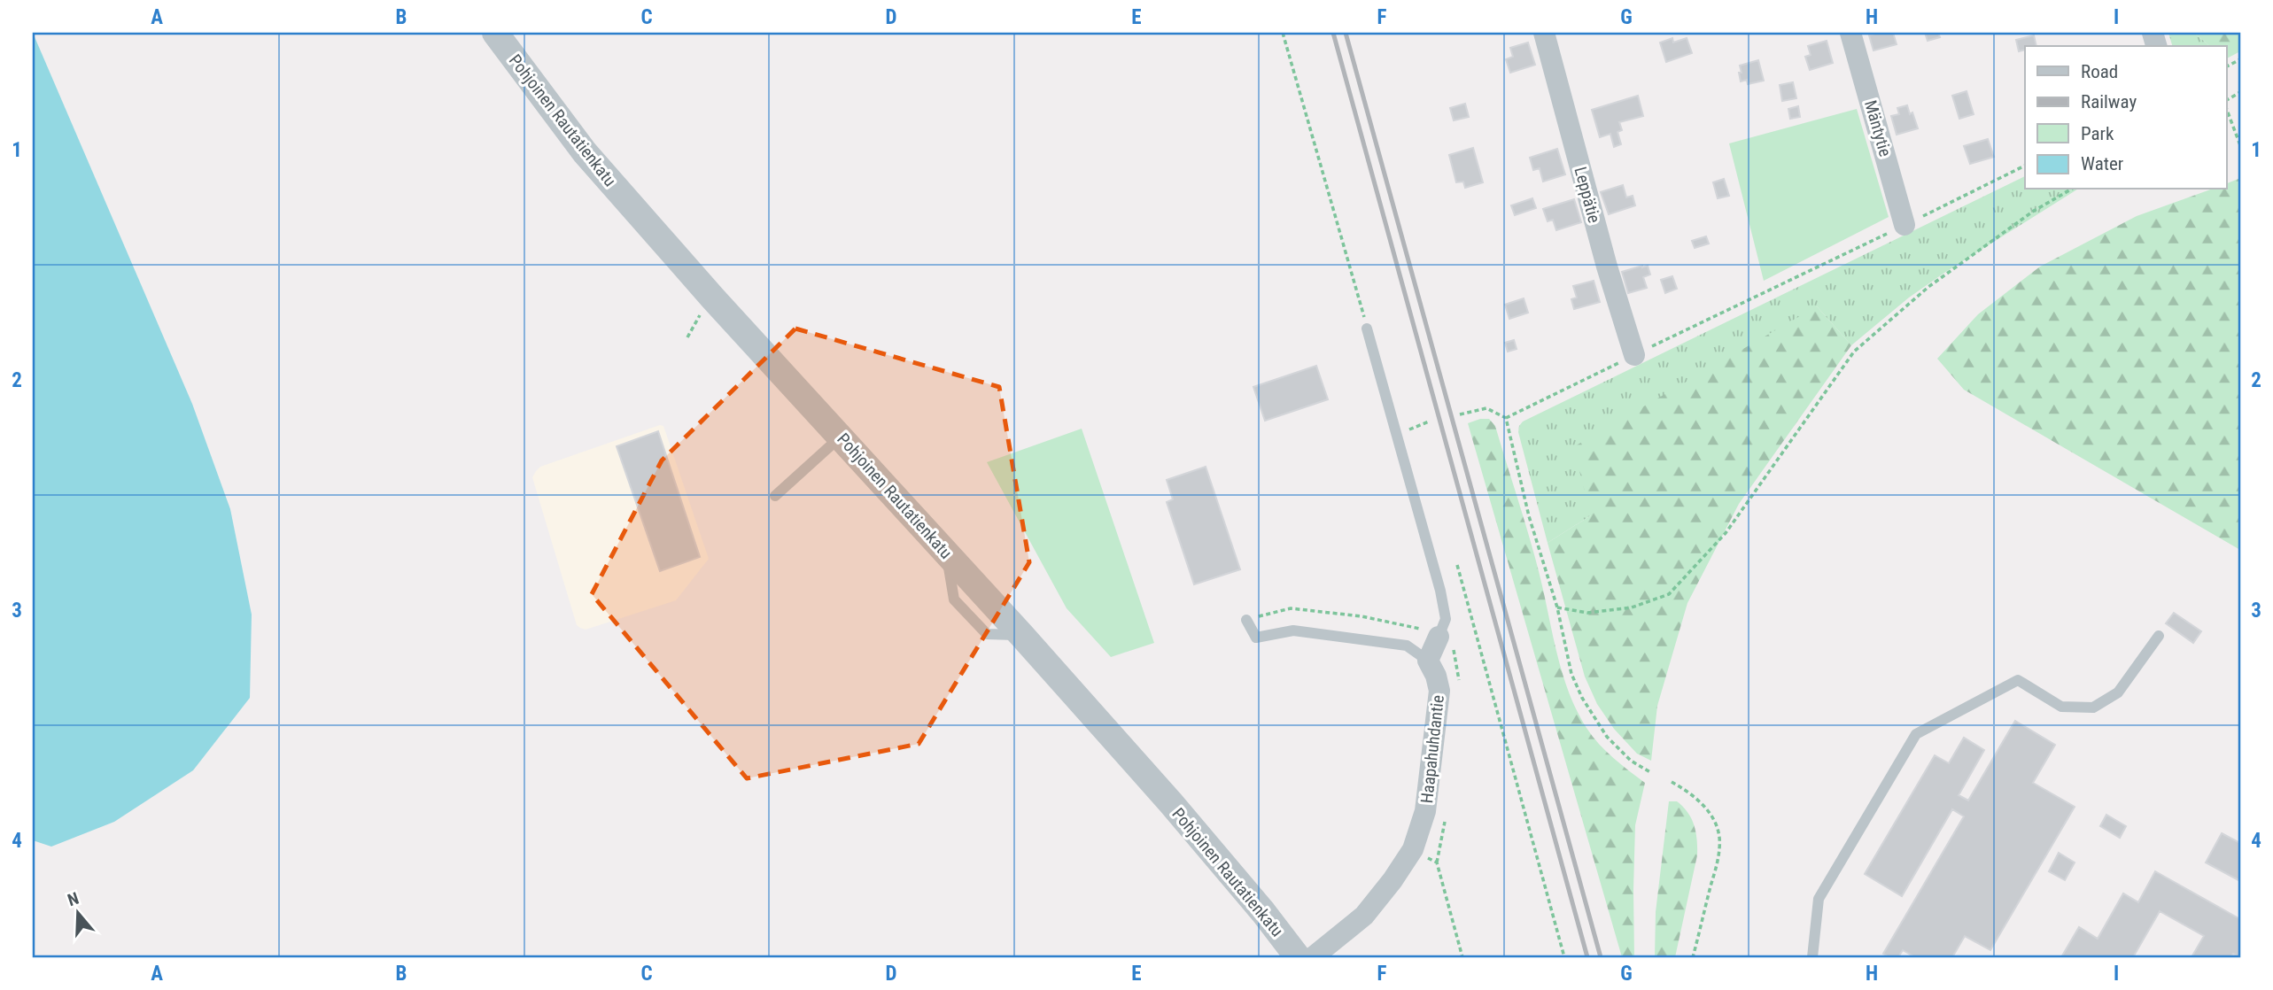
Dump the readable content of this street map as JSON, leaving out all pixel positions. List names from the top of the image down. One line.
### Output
{"streets":{"street":["Pohjoinen Rautatienkatu","Mäntytie","Leppätie","Haapahuhdantie"]},"legend":["Road","Railway","Park","Water"],"north":"top","grid":{"columns":["A","B","C","D","E","F","G","H","I"],"rows":["1","2","3","4"]}}
